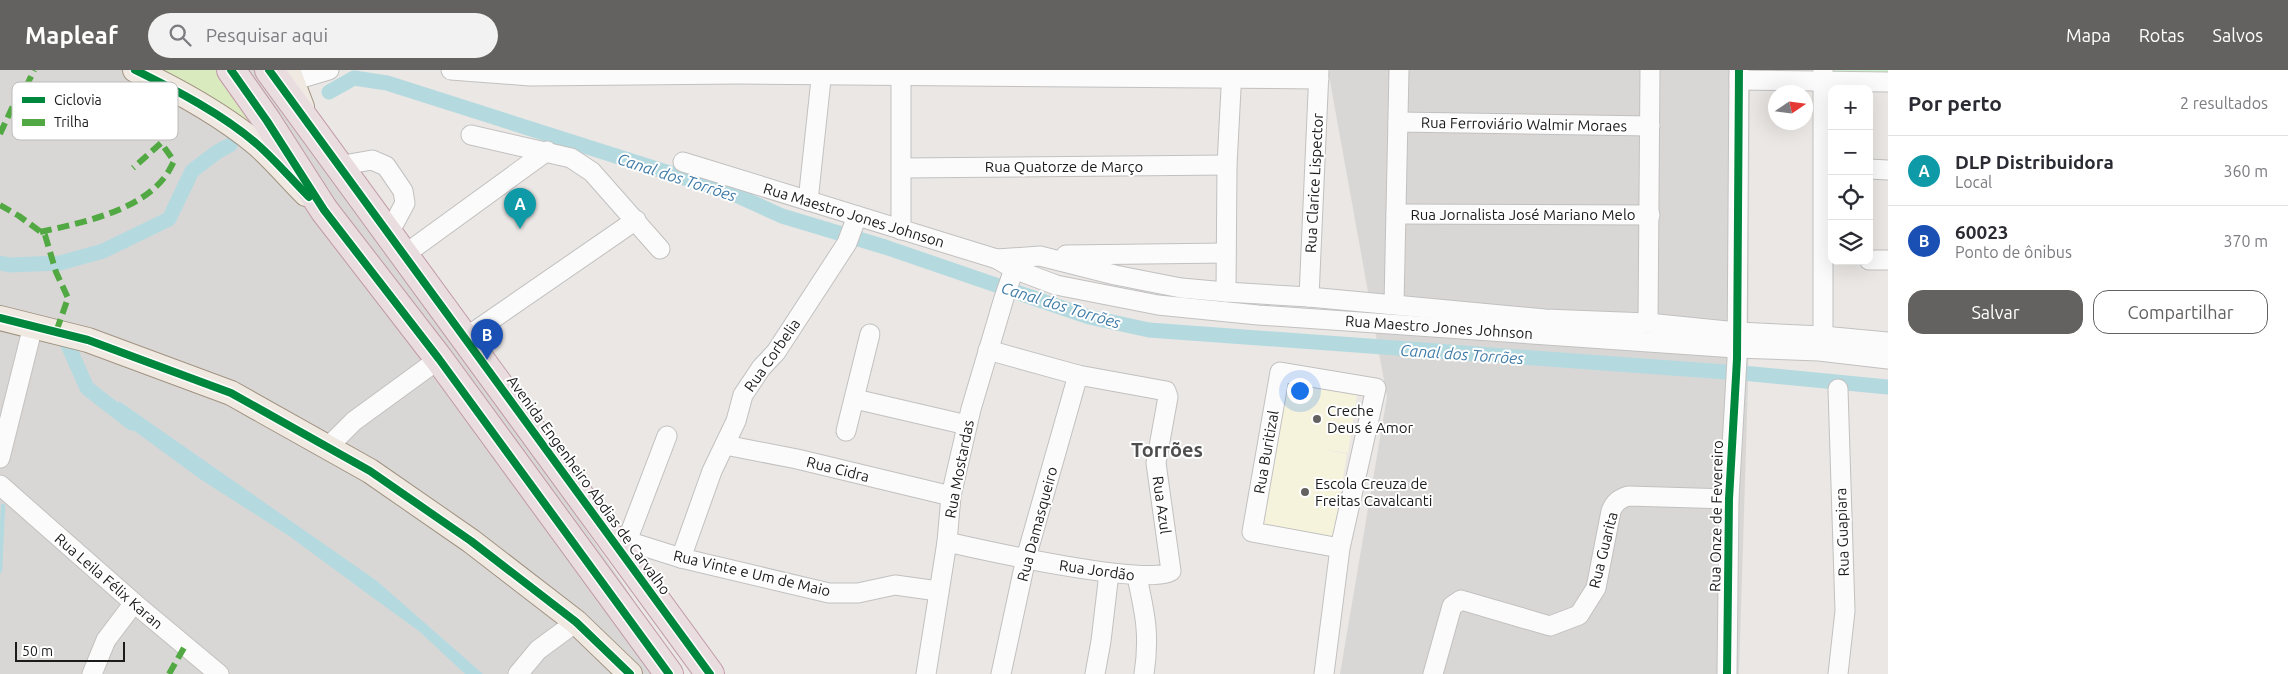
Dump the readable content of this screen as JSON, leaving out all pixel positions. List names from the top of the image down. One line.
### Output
{"streets":{"highway":["Avenida Engenheiro Abdias de Carvalho"],"street":["Rua Ferroviário Walmir Moraes","Rua Quatorze de Março","Rua Clarice Lispector","Rua Jornalista José Mariano Melo","Rua Maestro Jones Johnson","Rua Corbelia","Rua Buritizal","Rua Cidra","Rua Mostardas","Rua Azul","Rua Onze de Fevereiro","Rua Damasqueiro","Rua Guapiara","Rua Guarita","Rua Jordão","Rua Vinte e Um de Maio","Rua Leila Félix Karan"]},"crossings":[["Rua Clarice Lispector","Rua Maestro Jones Johnson"],["Rua Maestro Jones Johnson","Rua Corbelia"],["Rua Maestro Jones Johnson","Rua Mostardas"],["Rua Maestro Jones Johnson","Rua Onze de Fevereiro"],["Rua Corbelia","Rua Cidra"],["Rua Corbelia","Rua Vinte e Um de Maio"],["Rua Cidra","Rua Mostardas"],["Rua Mostardas","Rua Jordão"],["Rua Mostardas","Rua Vinte e Um de Maio"],["Avenida Engenheiro Abdias de Carvalho","Rua Vinte e Um de Maio"],["Rua Azul","Rua Damasqueiro"],["Rua Azul","Rua Jordão"],["Rua Onze de Fevereiro","Rua Guarita"],["Rua Damasqueiro","Rua Jordão"]],"districts":["Torrões"],"water":["Canal dos Torrões"],"places":["Creche Deus é Amor","Escola Creuza de Freitas Cavalcanti"],"legend":["Ciclovia","Trilha"],"scale_bar":"50 m","north":"right","page":{"header":"Mapleaf","search":"Pesquisar aqui","nav":["Mapa","Rotas","Salvos"],"heading":["Por perto","2 resultados"],"map_buttons":["+","−"],"list":[{"mark":"A","name":"DLP Distribuidora","note":"Local","value":"360 m"},{"mark":"B","name":"60023","note":"Ponto de ônibus","value":"370 m"}],"pins":["A","B"],"buttons":["Salvar","Compartilhar"],"scale":"50 m"}}
